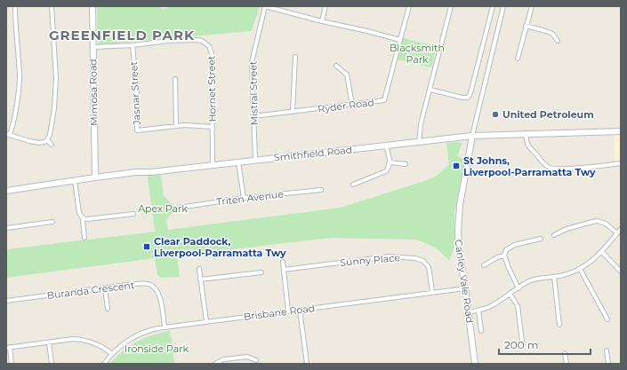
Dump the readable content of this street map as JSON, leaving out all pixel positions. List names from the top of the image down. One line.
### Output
{"streets":{"main road":["Mimosa Road","Smithfield Road","Canley Vale Road"],"street":["Hornet Street","Jasnar Street","Mistral Street","Ryder Road","Triten Avenue","Sunny Place","Buranda Crescent","Brisbane Road"]},"crossings":[["Hornet Street","Mimosa Road"],["Hornet Street","Jasnar Street"],["Hornet Street","Smithfield Road"],["Mimosa Road","Smithfield Road"],["Mistral Street","Ryder Road"],["Mistral Street","Smithfield Road"],["Smithfield Road","Canley Vale Road"],["Sunny Place","Brisbane Road"],["Canley Vale Road","Brisbane Road"],["Buranda Crescent","Brisbane Road"]],"districts":["GREENFIELD PARK"],"parks":["Blacksmith Park","Apex Park","Ironside Park"],"places":{"other":["United Petroleum"],"transit":["St Johns, Liverpool-Parramatta Twy","Clear Paddock, Liverpool-Parramatta Twy"]},"scale_bar":"200 m"}
